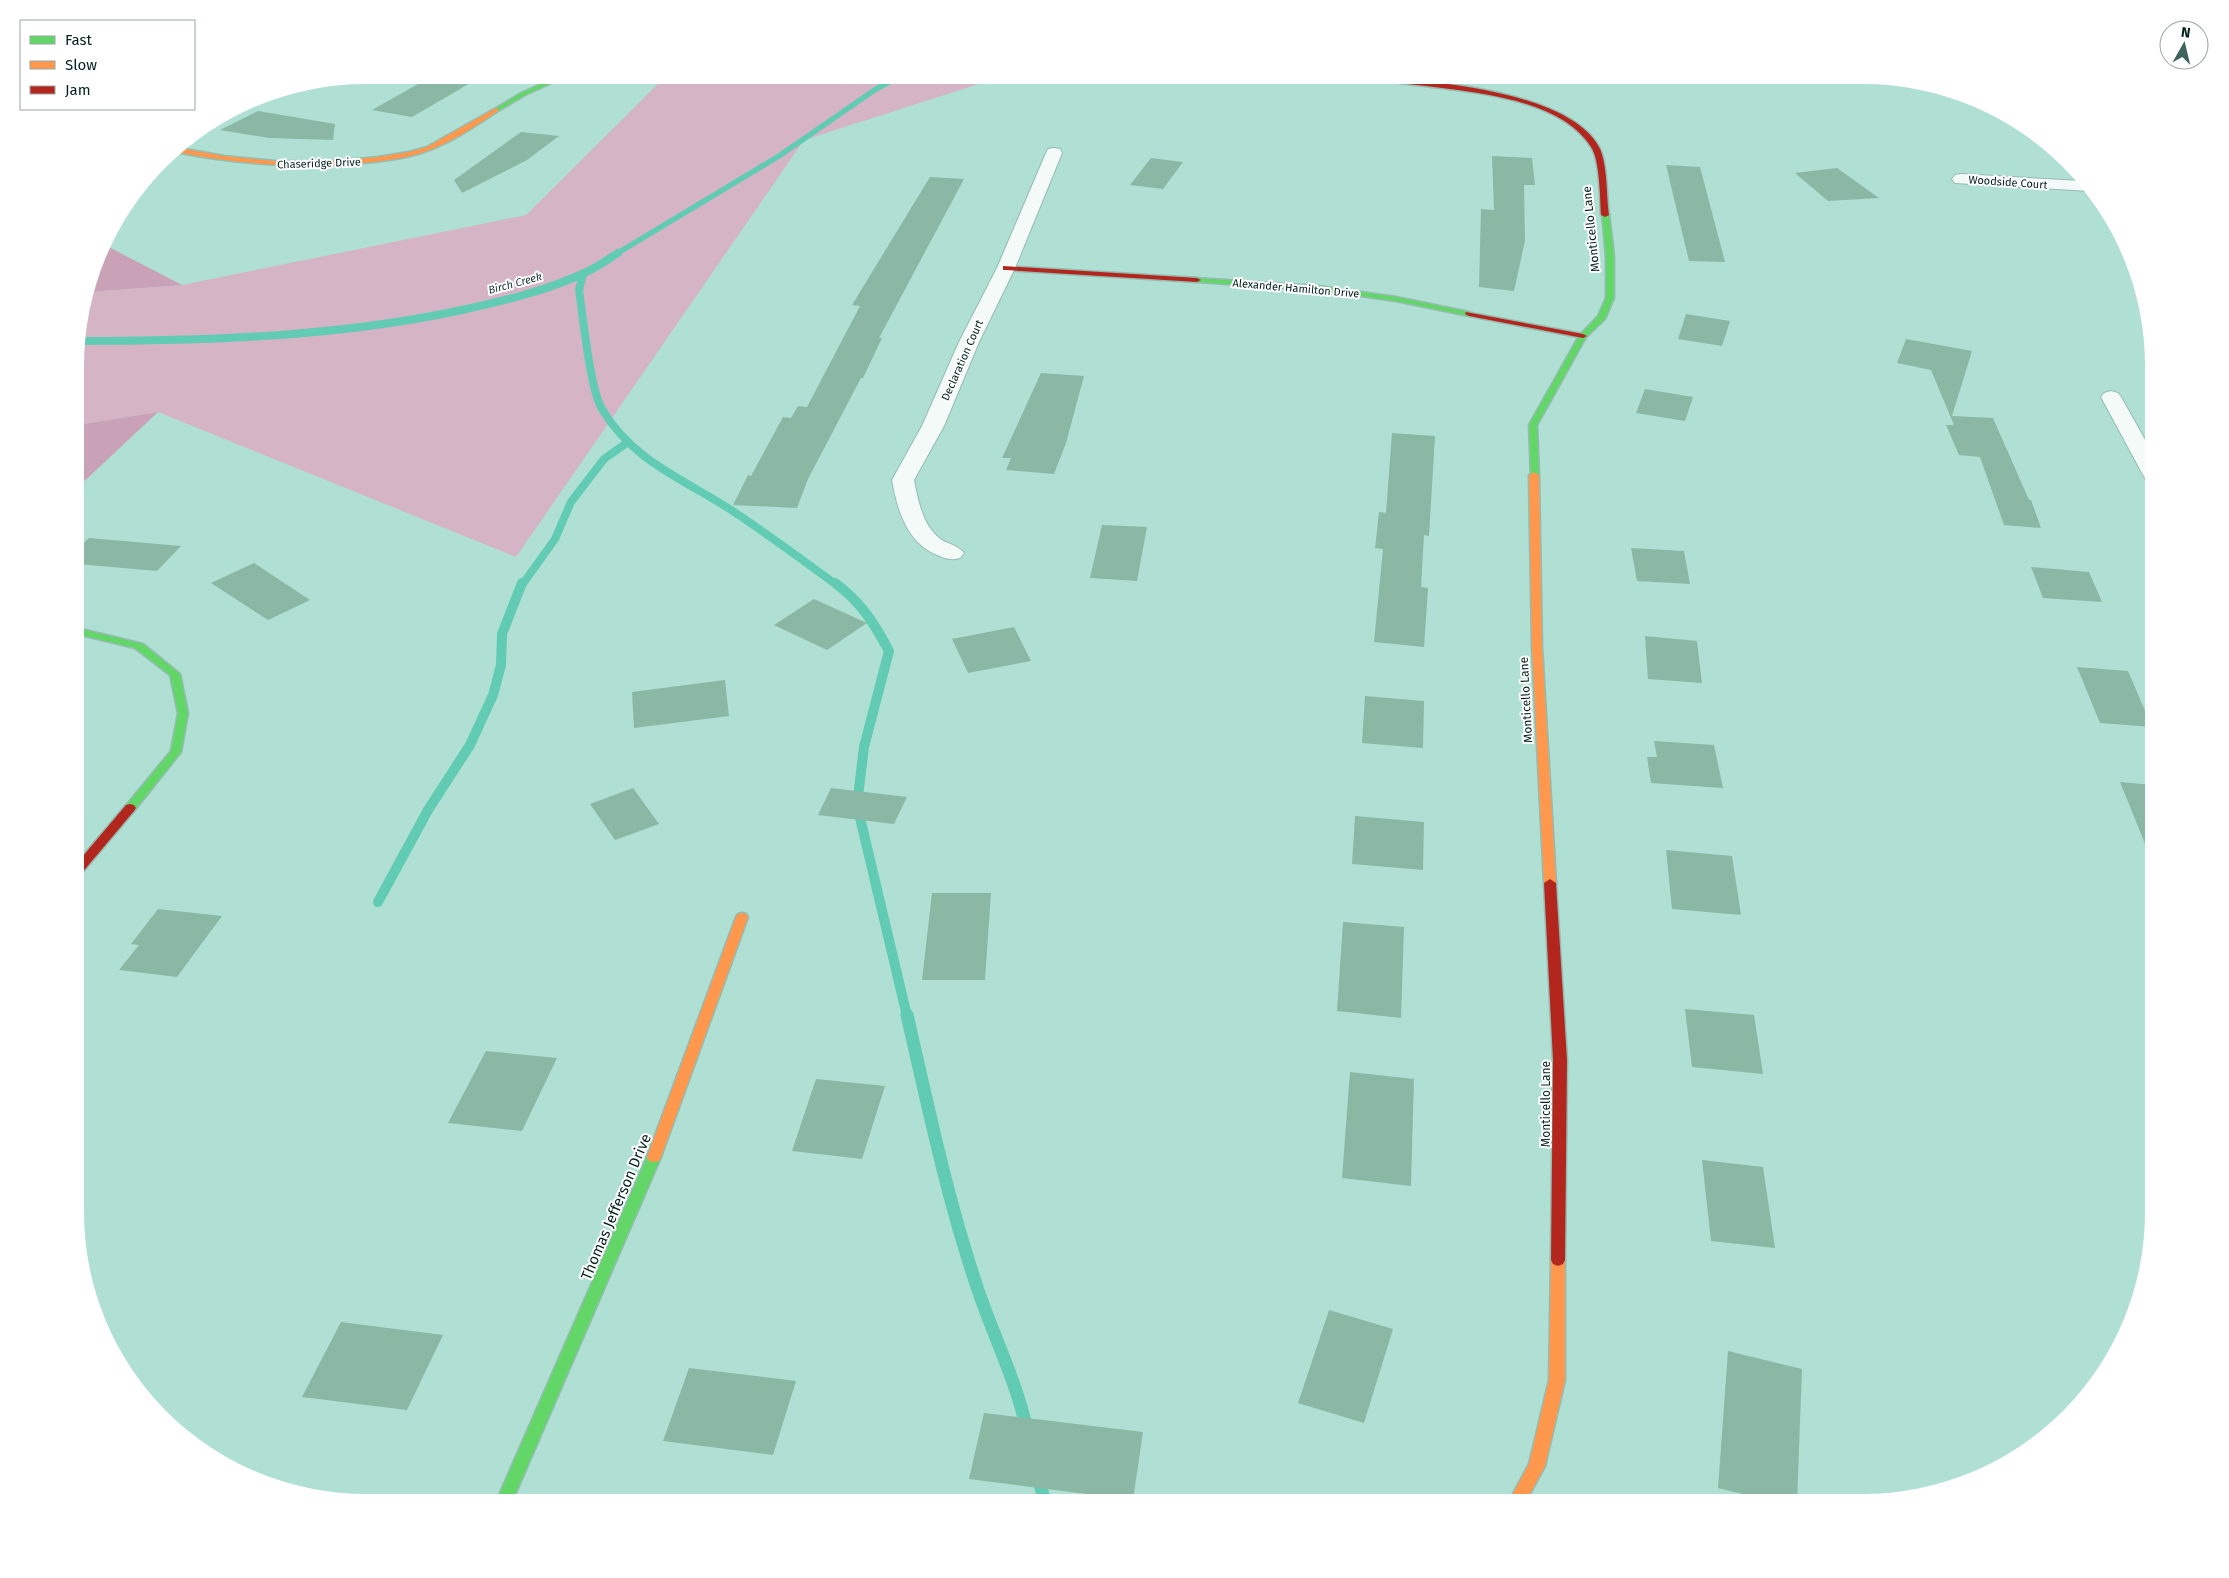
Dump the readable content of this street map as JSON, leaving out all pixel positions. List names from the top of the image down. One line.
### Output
{"streets":{"street":["Chaseridge Drive","Woodside Court","Monticello Lane","Alexander Hamilton Drive","Declaration Court","Thomas Jefferson Drive"]},"crossings":[["Monticello Lane","Alexander Hamilton Drive"],["Alexander Hamilton Drive","Declaration Court"]],"water":["Birch Creek"],"legend":["Fast","Slow","Jam"],"north":"top"}
